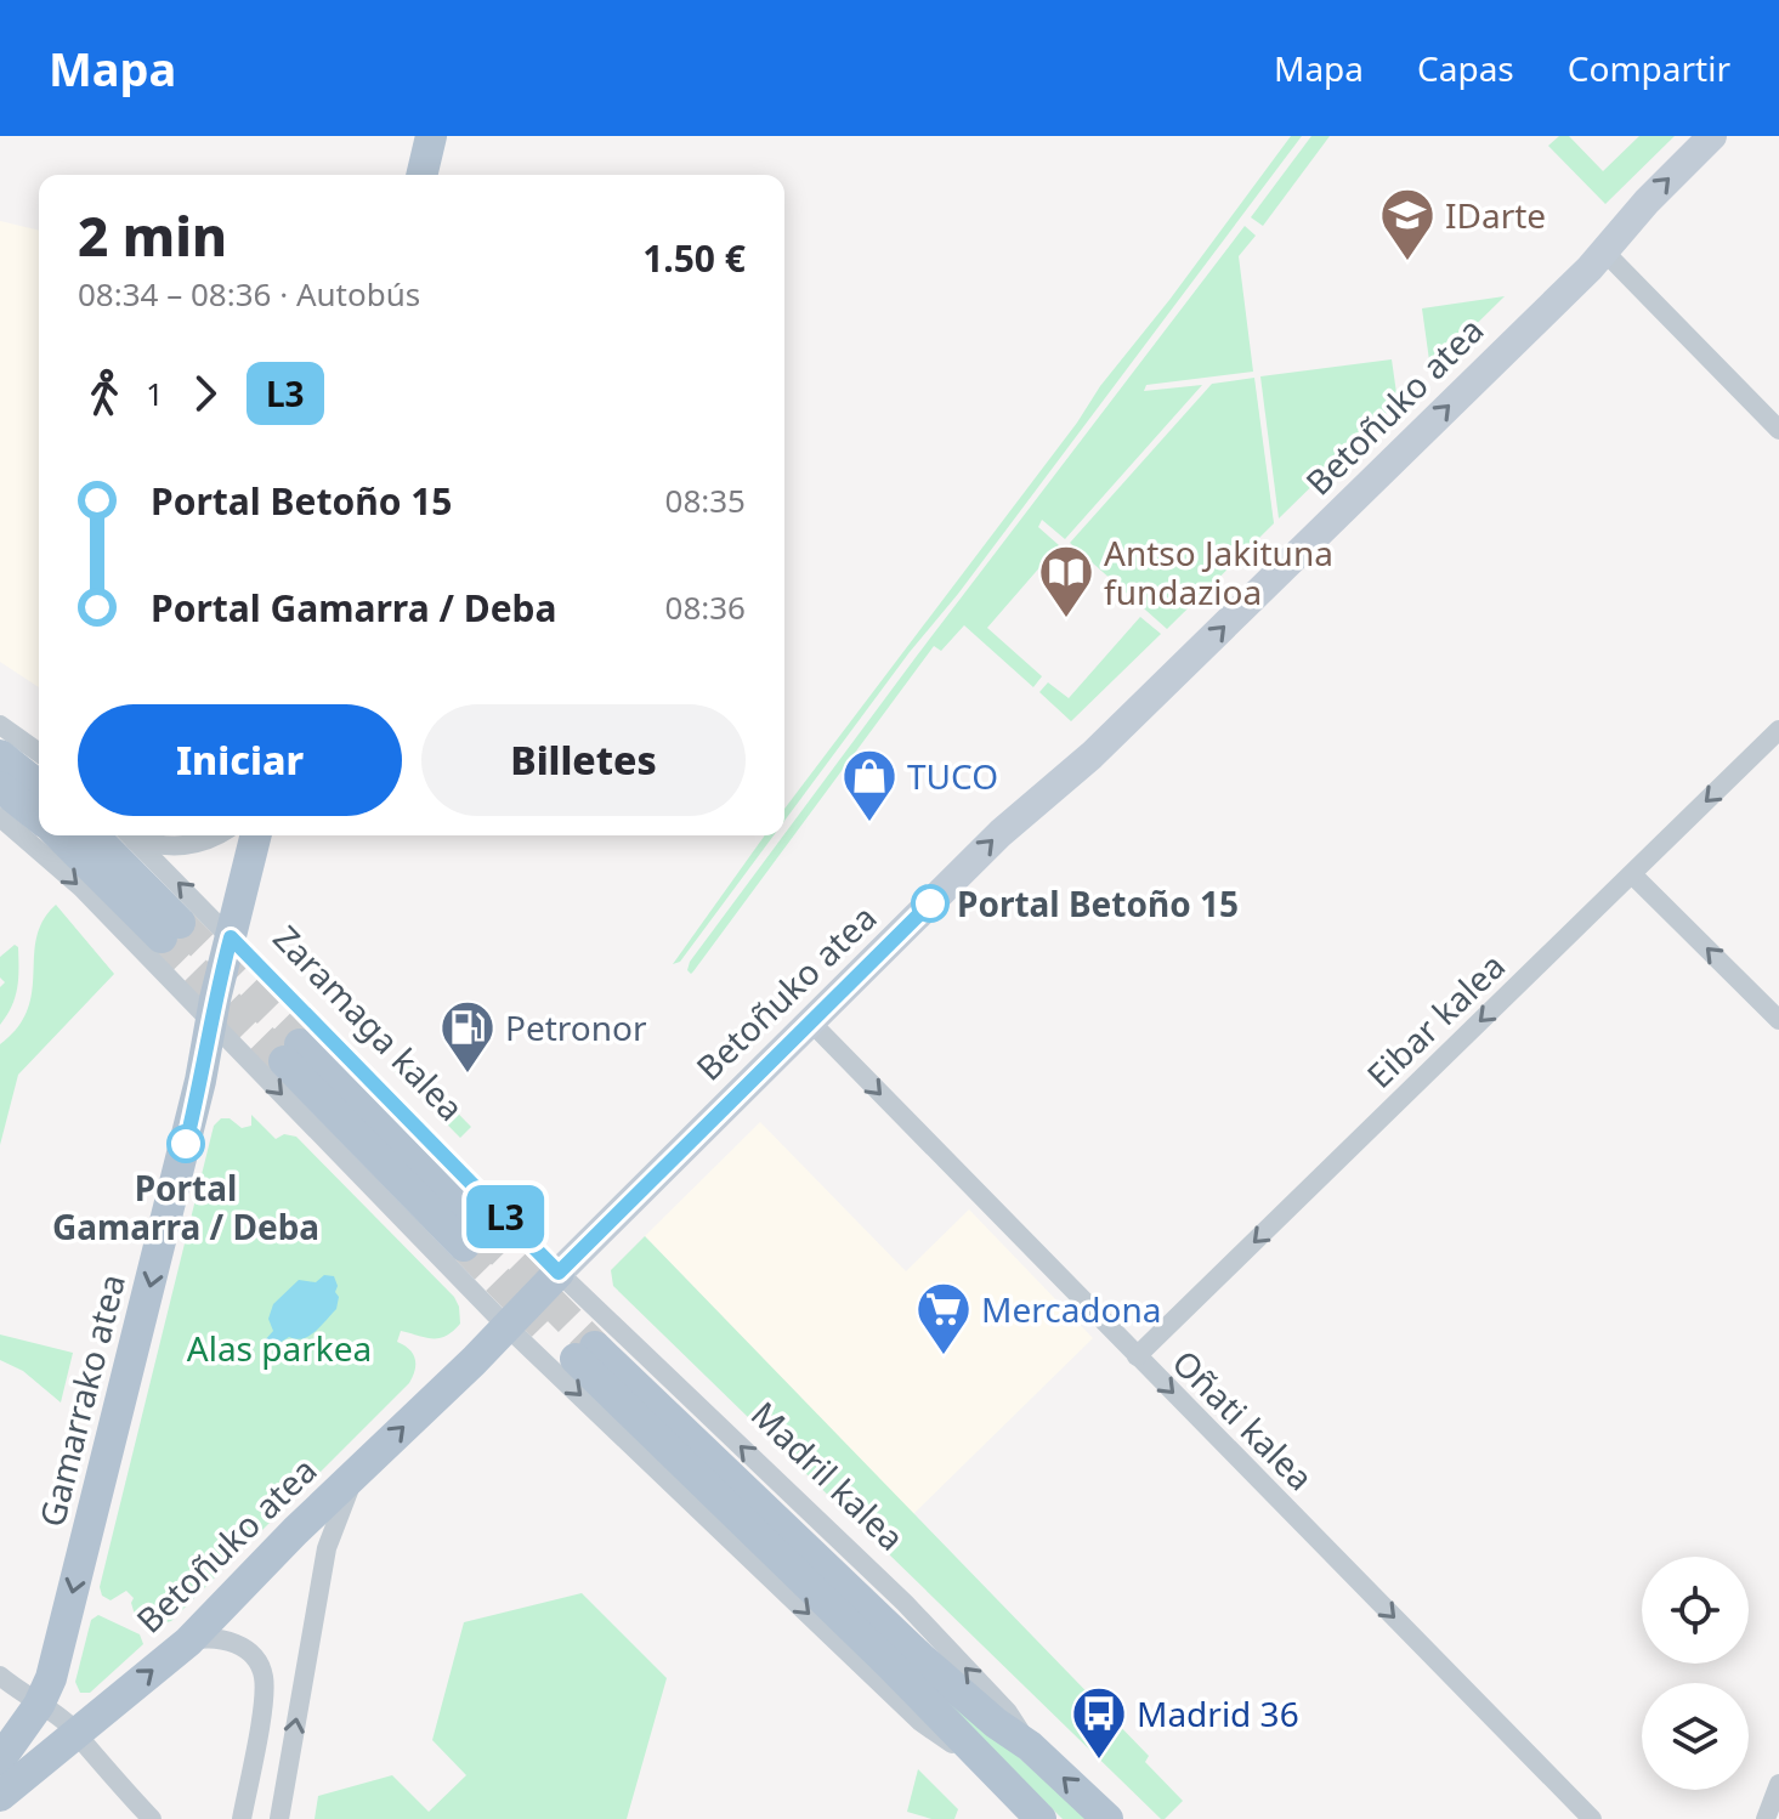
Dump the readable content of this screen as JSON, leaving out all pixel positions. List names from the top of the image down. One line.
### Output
{"streets":{"main road":["Betoñuko atea","Zaramaga kalea","Gamarrako atea","Madril kalea"],"street":["Eibar kalea","Oñati kalea"]},"crossings":[["Betoñuko atea","Zaramaga kalea"],["Betoñuko atea","Oñati kalea"],["Betoñuko atea","Madril kalea"],["Eibar kalea","Oñati kalea"],["Zaramaga kalea","Gamarrako atea"],["Zaramaga kalea","Madril kalea"]],"one_way":["Betoñuko atea","Eibar kalea","Gamarrako atea","Oñati kalea"],"parks":["Alas parkea"],"places":{"school or university":["IDarte"],"library":["Antso Jakituna fundazioa"],"shop":["TUCO"],"other":["Portal Betoño 15","Portal Gamarra / Deba"],"fuel station":["Petronor"],"supermarket":["Mercadona"],"bus stop":["Madrid 36"]},"lines":["bus line L3"],"page":{"header":"Mapa","nav":["Mapa","Capas","Compartir"],"on_map":"L3","heading":["2 min","08:34 – 08:36 · Autobús","1.50 €"],"legs":["1","L3"],"list":[{"name":"Portal Betoño 15","value":"08:35"},{"name":"Portal Gamarra / Deba","value":"08:36"}],"buttons":["Iniciar","Billetes"]}}
